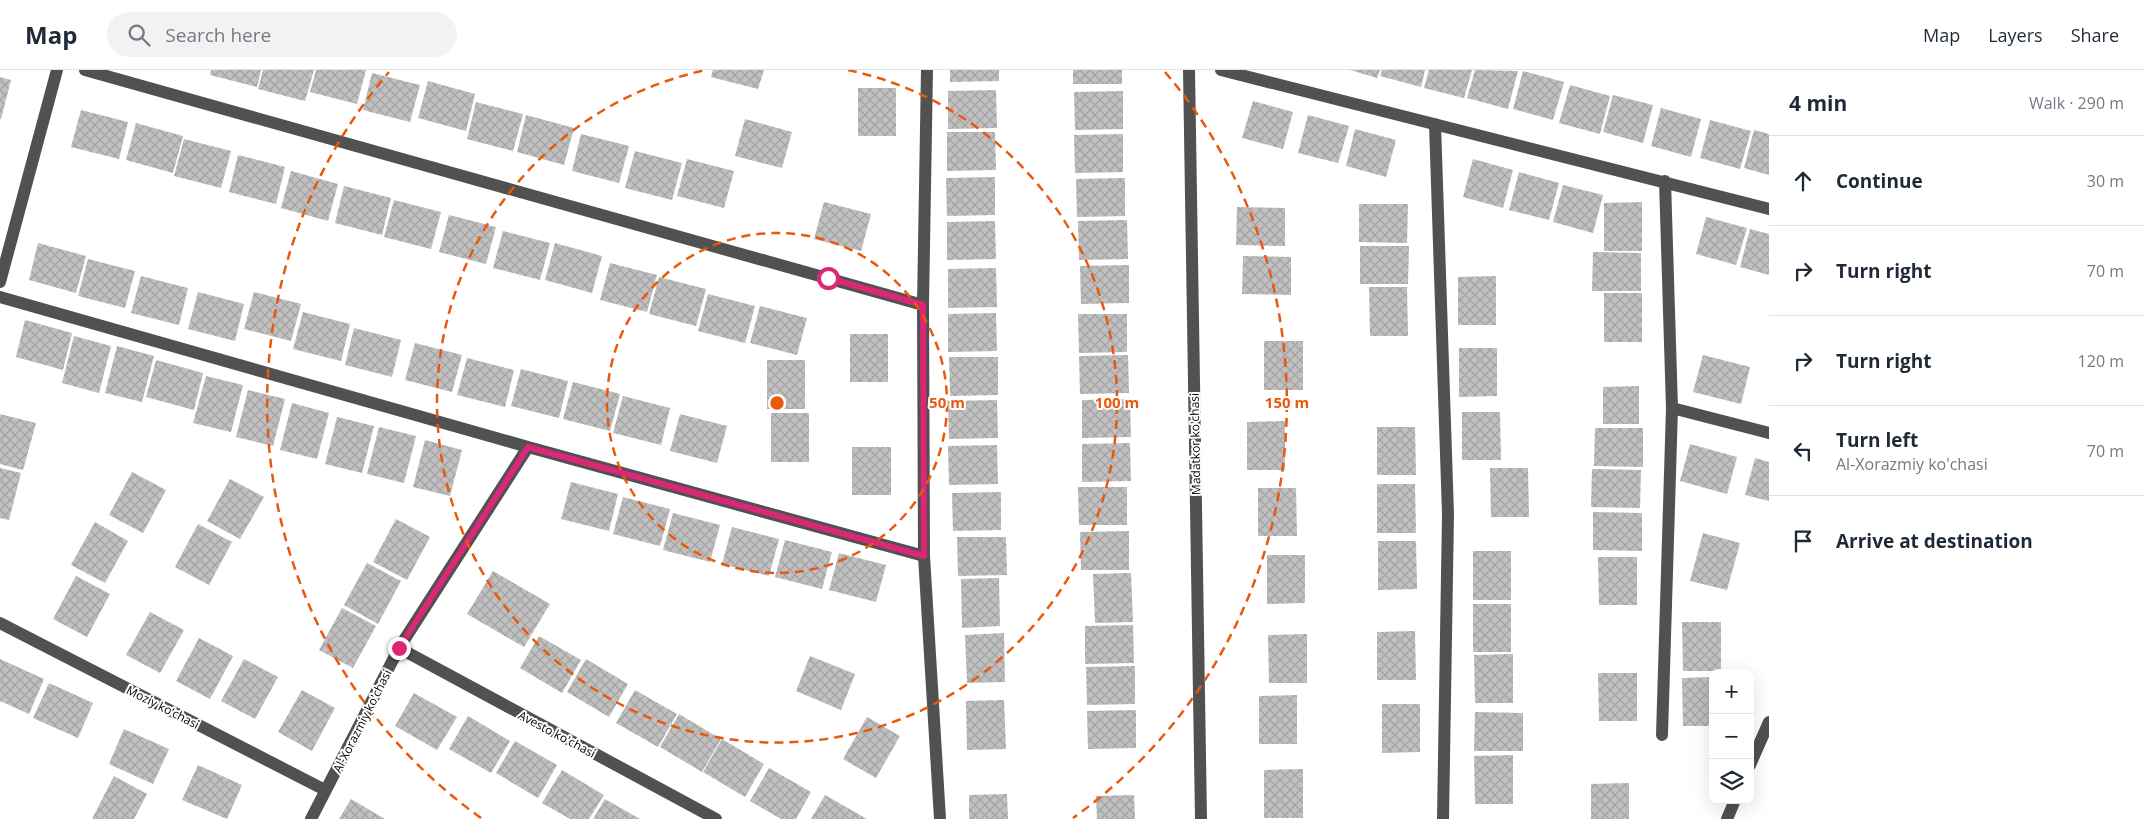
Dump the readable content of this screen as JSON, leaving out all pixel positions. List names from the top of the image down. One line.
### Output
{"streets":{"street":["Madatkor ko'chasi","Moziy ko‘chasi","Al-Xorazmiy ko'chasi","Avesto ko'chasi"]},"crossings":[["Moziy ko‘chasi","Al-Xorazmiy ko'chasi"],["Al-Xorazmiy ko'chasi","Avesto ko'chasi"]],"page":{"header":"Map","search":"Search here","nav":["Map","Layers","Share"],"heading":["4 min","Walk · 290 m"],"list":[["Continue","30 m"],["Turn right","70 m"],["Turn right","120 m"],["Turn left","Al-Xorazmiy ko'chasi","70 m"],"Arrive at destination"],"map_buttons":["+","−"]},"rings":["50 m","100 m","150 m"]}
